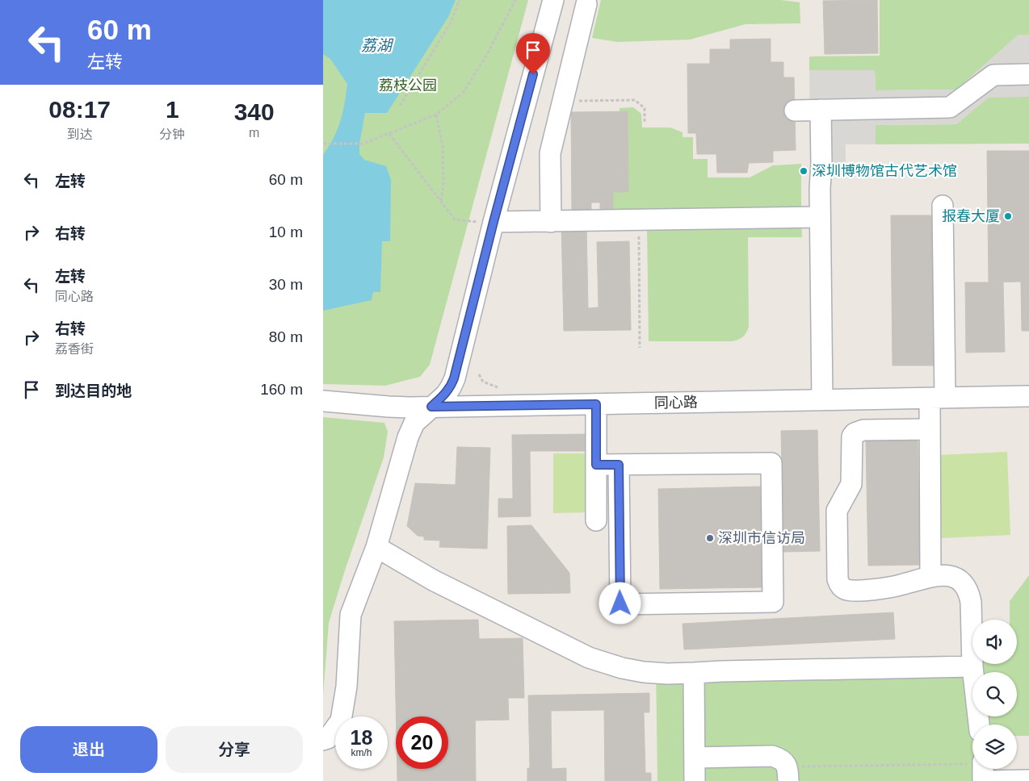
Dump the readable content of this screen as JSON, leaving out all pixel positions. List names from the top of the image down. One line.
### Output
{"streets":{"street":["同心路"]},"water":["荔湖"],"parks":["荔枝公园"],"places":["深圳博物馆古代艺术馆","报春大厦","深圳市信访局"],"page":{"turn":["60 m","左转"],"eta":["08:17","到达","1","分钟","340","m"],"list":[{"name":"左转","value":"60 m"},{"name":"右转","value":"10 m"},{"name":"左转","note":"同心路","value":"30 m"},{"name":"右转","note":"荔香街","value":"80 m"},{"name":"到达目的地","value":"160 m"}],"speed":"18 km/h","limit":"20","buttons":["退出","分享"]}}
